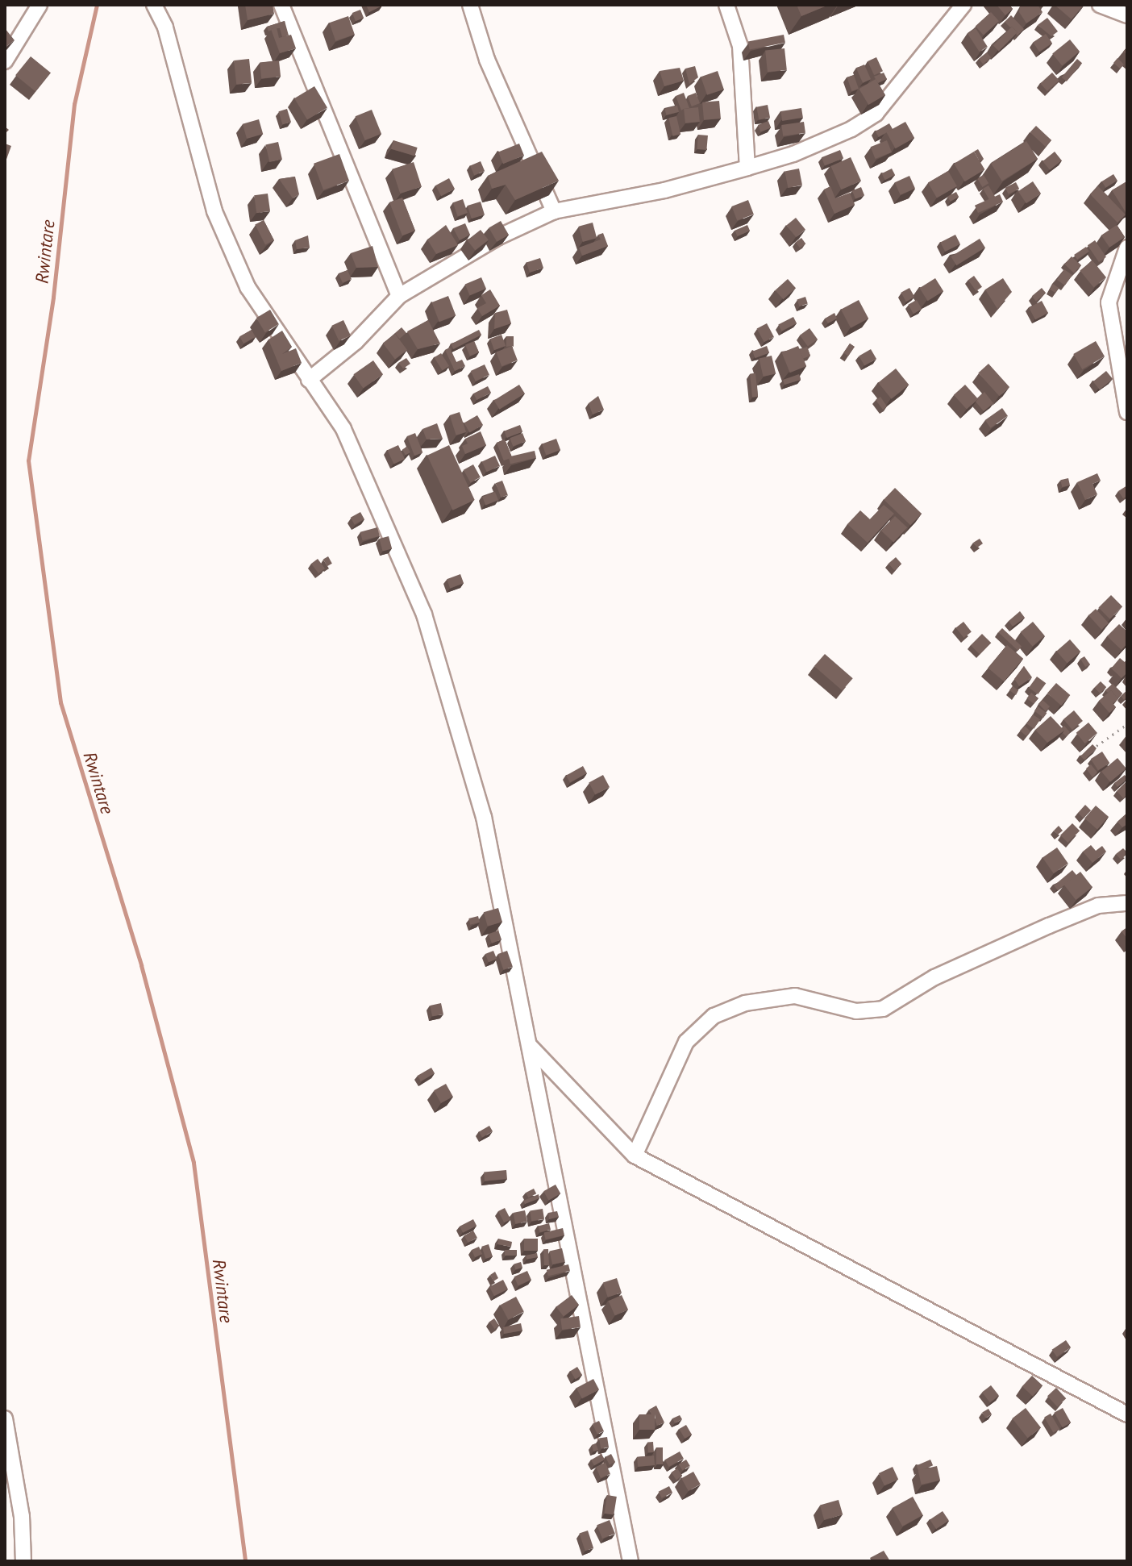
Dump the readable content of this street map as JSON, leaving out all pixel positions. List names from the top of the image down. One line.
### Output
{"water":["Rwintare"]}
